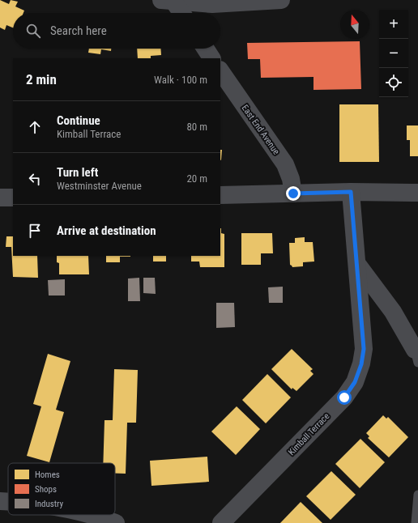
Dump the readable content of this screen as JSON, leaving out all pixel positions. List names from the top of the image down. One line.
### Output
{"streets":{"street":["East End Avenue","Kimball Terrace"]},"legend":["Homes","Shops","Industry"],"north":"top","page":{"map_buttons":["+","−"],"search":"Search here","heading":["2 min","Walk · 100 m"],"list":[["Continue","Kimball Terrace","80 m"],["Turn left","Westminster Avenue","20 m"],"Arrive at destination"]}}
